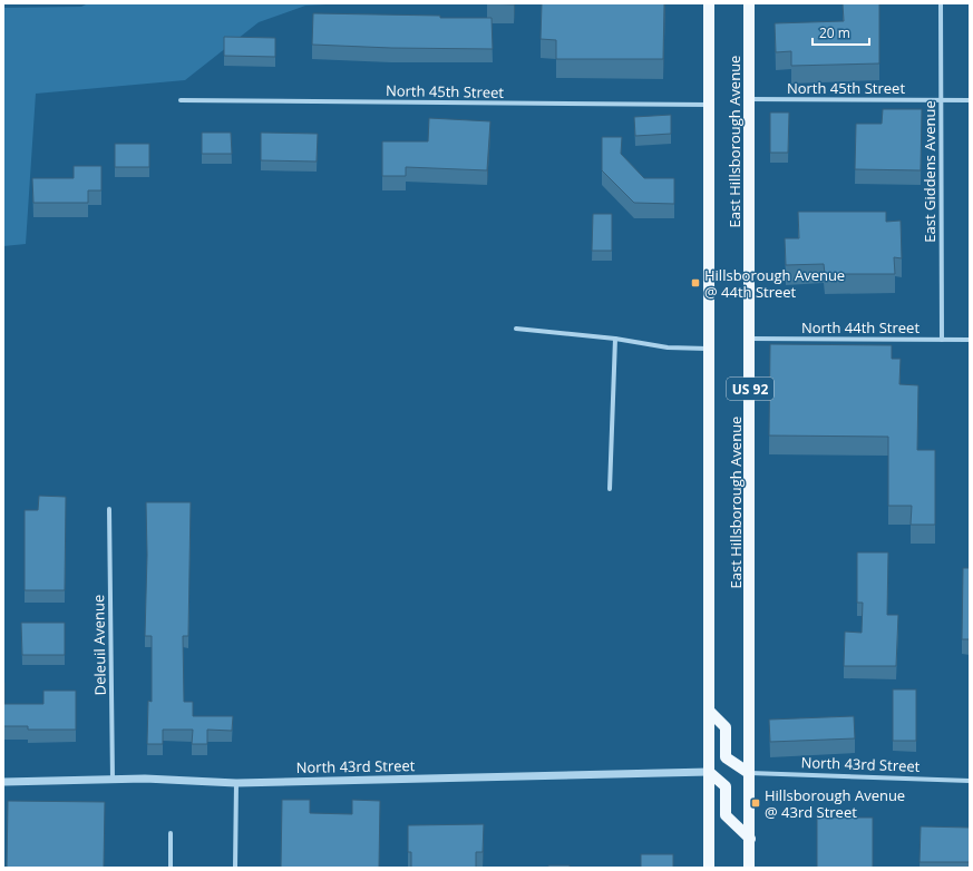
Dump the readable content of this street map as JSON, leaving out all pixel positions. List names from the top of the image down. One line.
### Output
{"streets":{"main road":["East Hillsborough Avenue","US 92"],"street":["North 45th Street","East Giddens Avenue","North 44th Street","Deleuil Avenue","North 43rd Street"]},"crossings":[["North 45th Street","East Hillsborough Avenue"],["North 45th Street","East Giddens Avenue"],["East Hillsborough Avenue","North 44th Street"],["East Hillsborough Avenue","North 43rd Street"],["East Giddens Avenue","North 44th Street"],["Deleuil Avenue","North 43rd Street"]],"places":{"transit":["Hillsborough Avenue @ 44th Street","Hillsborough Avenue @ 43rd Street"]},"scale_bar":"20 m"}
